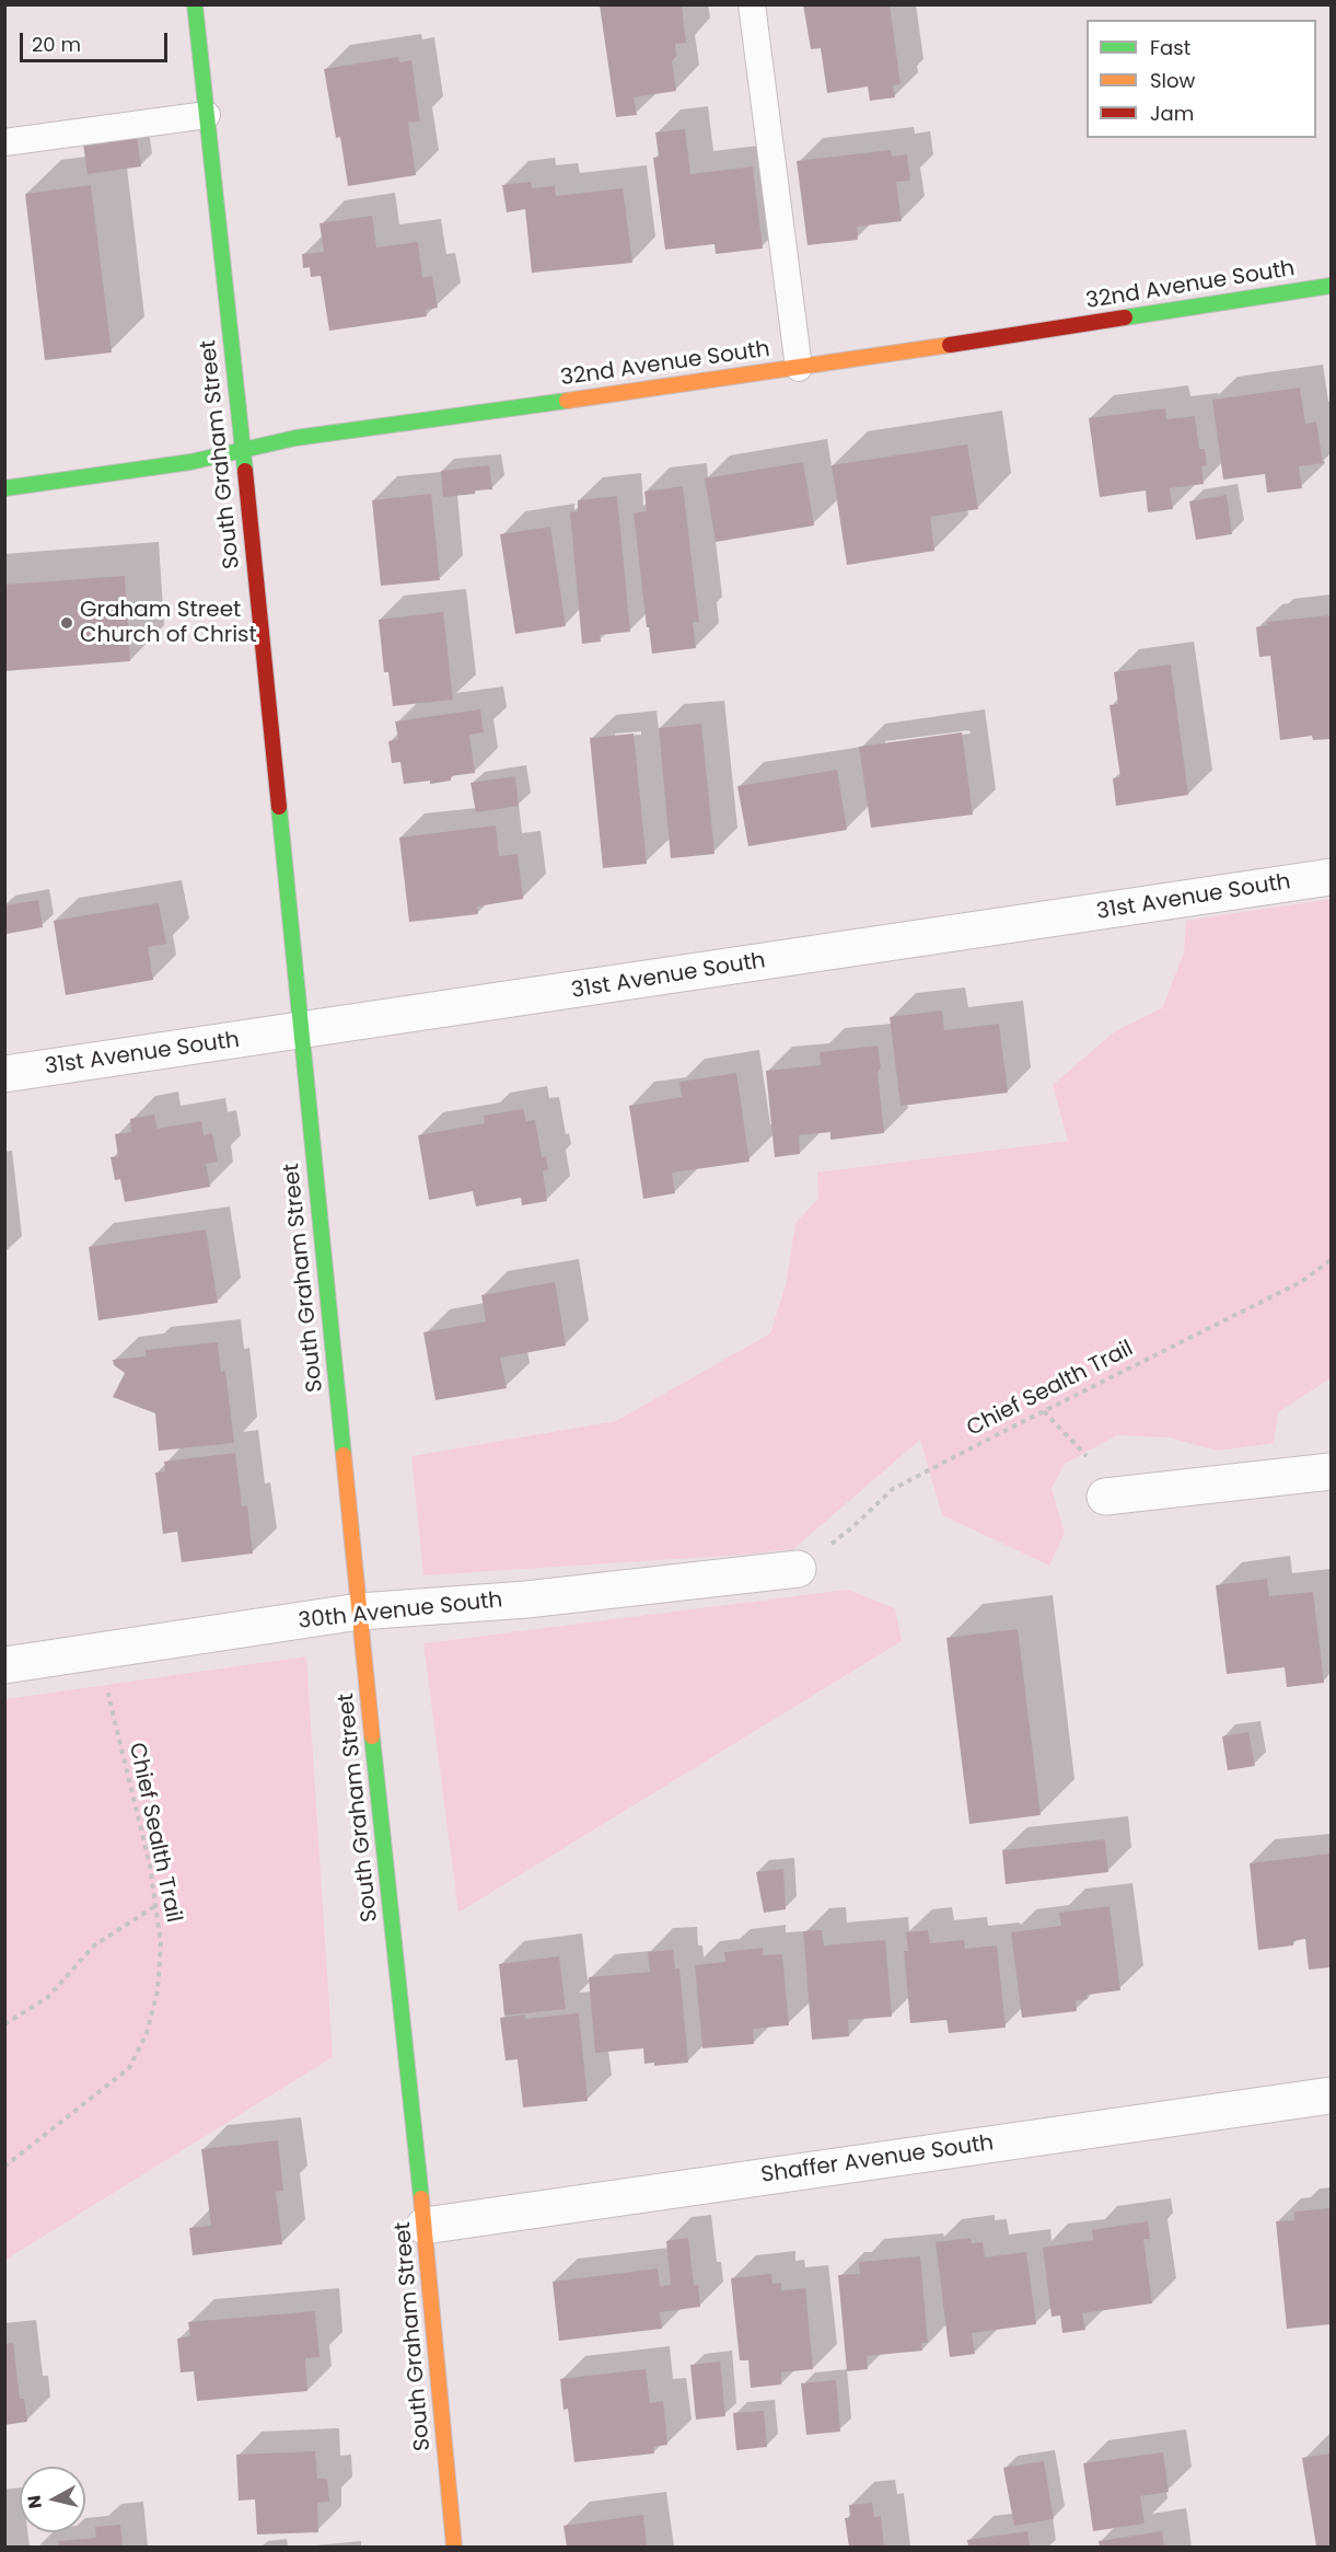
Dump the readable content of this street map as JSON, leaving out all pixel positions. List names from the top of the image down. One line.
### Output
{"streets":{"street":["32nd Avenue South","South Graham Street","31st Avenue South","30th Avenue South","Shaffer Avenue South"],"path":["Chief Sealth Trail"]},"crossings":[["32nd Avenue South","South Graham Street"],["South Graham Street","31st Avenue South"],["South Graham Street","30th Avenue South"],["South Graham Street","Shaffer Avenue South"],["Chief Sealth Trail","30th Avenue South"]],"places":["Graham Street Church of Christ"],"legend":["Fast","Slow","Jam"],"scale_bar":"20 m","north":"left"}
